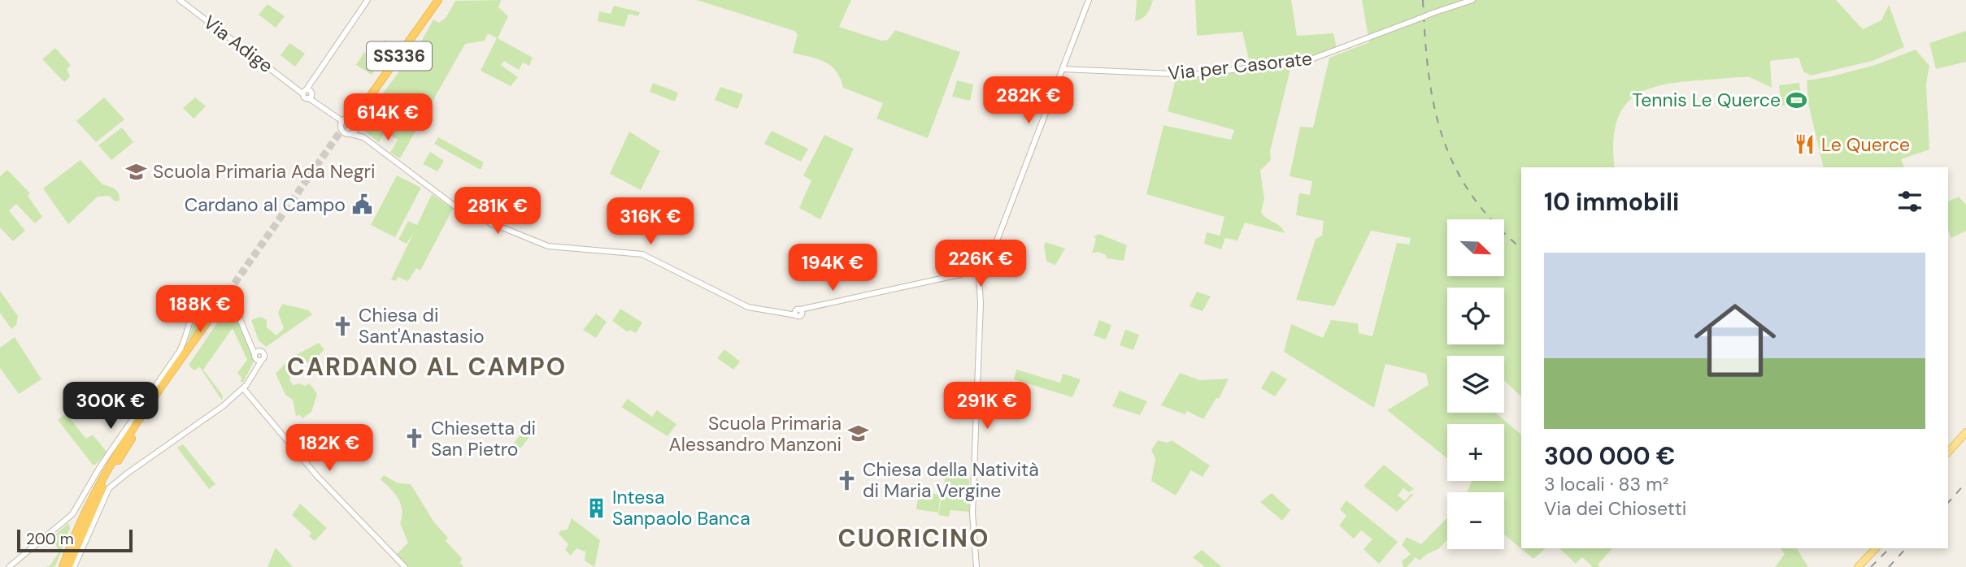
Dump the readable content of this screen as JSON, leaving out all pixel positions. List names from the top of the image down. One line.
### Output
{"streets":{"highway":["SS336"],"street":["Via Adige","Via per Casorate"]},"districts":["CARDANO AL CAMPO","CUORICINO"],"places":{"sports":["Tennis Le Querce"],"restaurant":["Le Querce"],"school or university":["Scuola Primaria Ada Negri","Scuola Primaria Alessandro Manzoni"],"public building":["Cardano al Campo"],"church":["Chiesa di Sant'Anastasio","Chiesetta di San Pietro","Chiesa della Natività di Maria Vergine"],"building":["Intesa Sanpaolo Banca"]},"scale_bar":"200 m","north":"bottom right","page":{"price":["282K €","614K €","281K €","316K €","226K €","194K €","188K €","300K €","291K €","182K €"],"heading":"10 immobili","map_buttons":["+","−"],"list":[{"name":"300 000 €","note":"3 locali · 83 m² · Via dei Chiosetti"}],"scale":"200 m"}}
